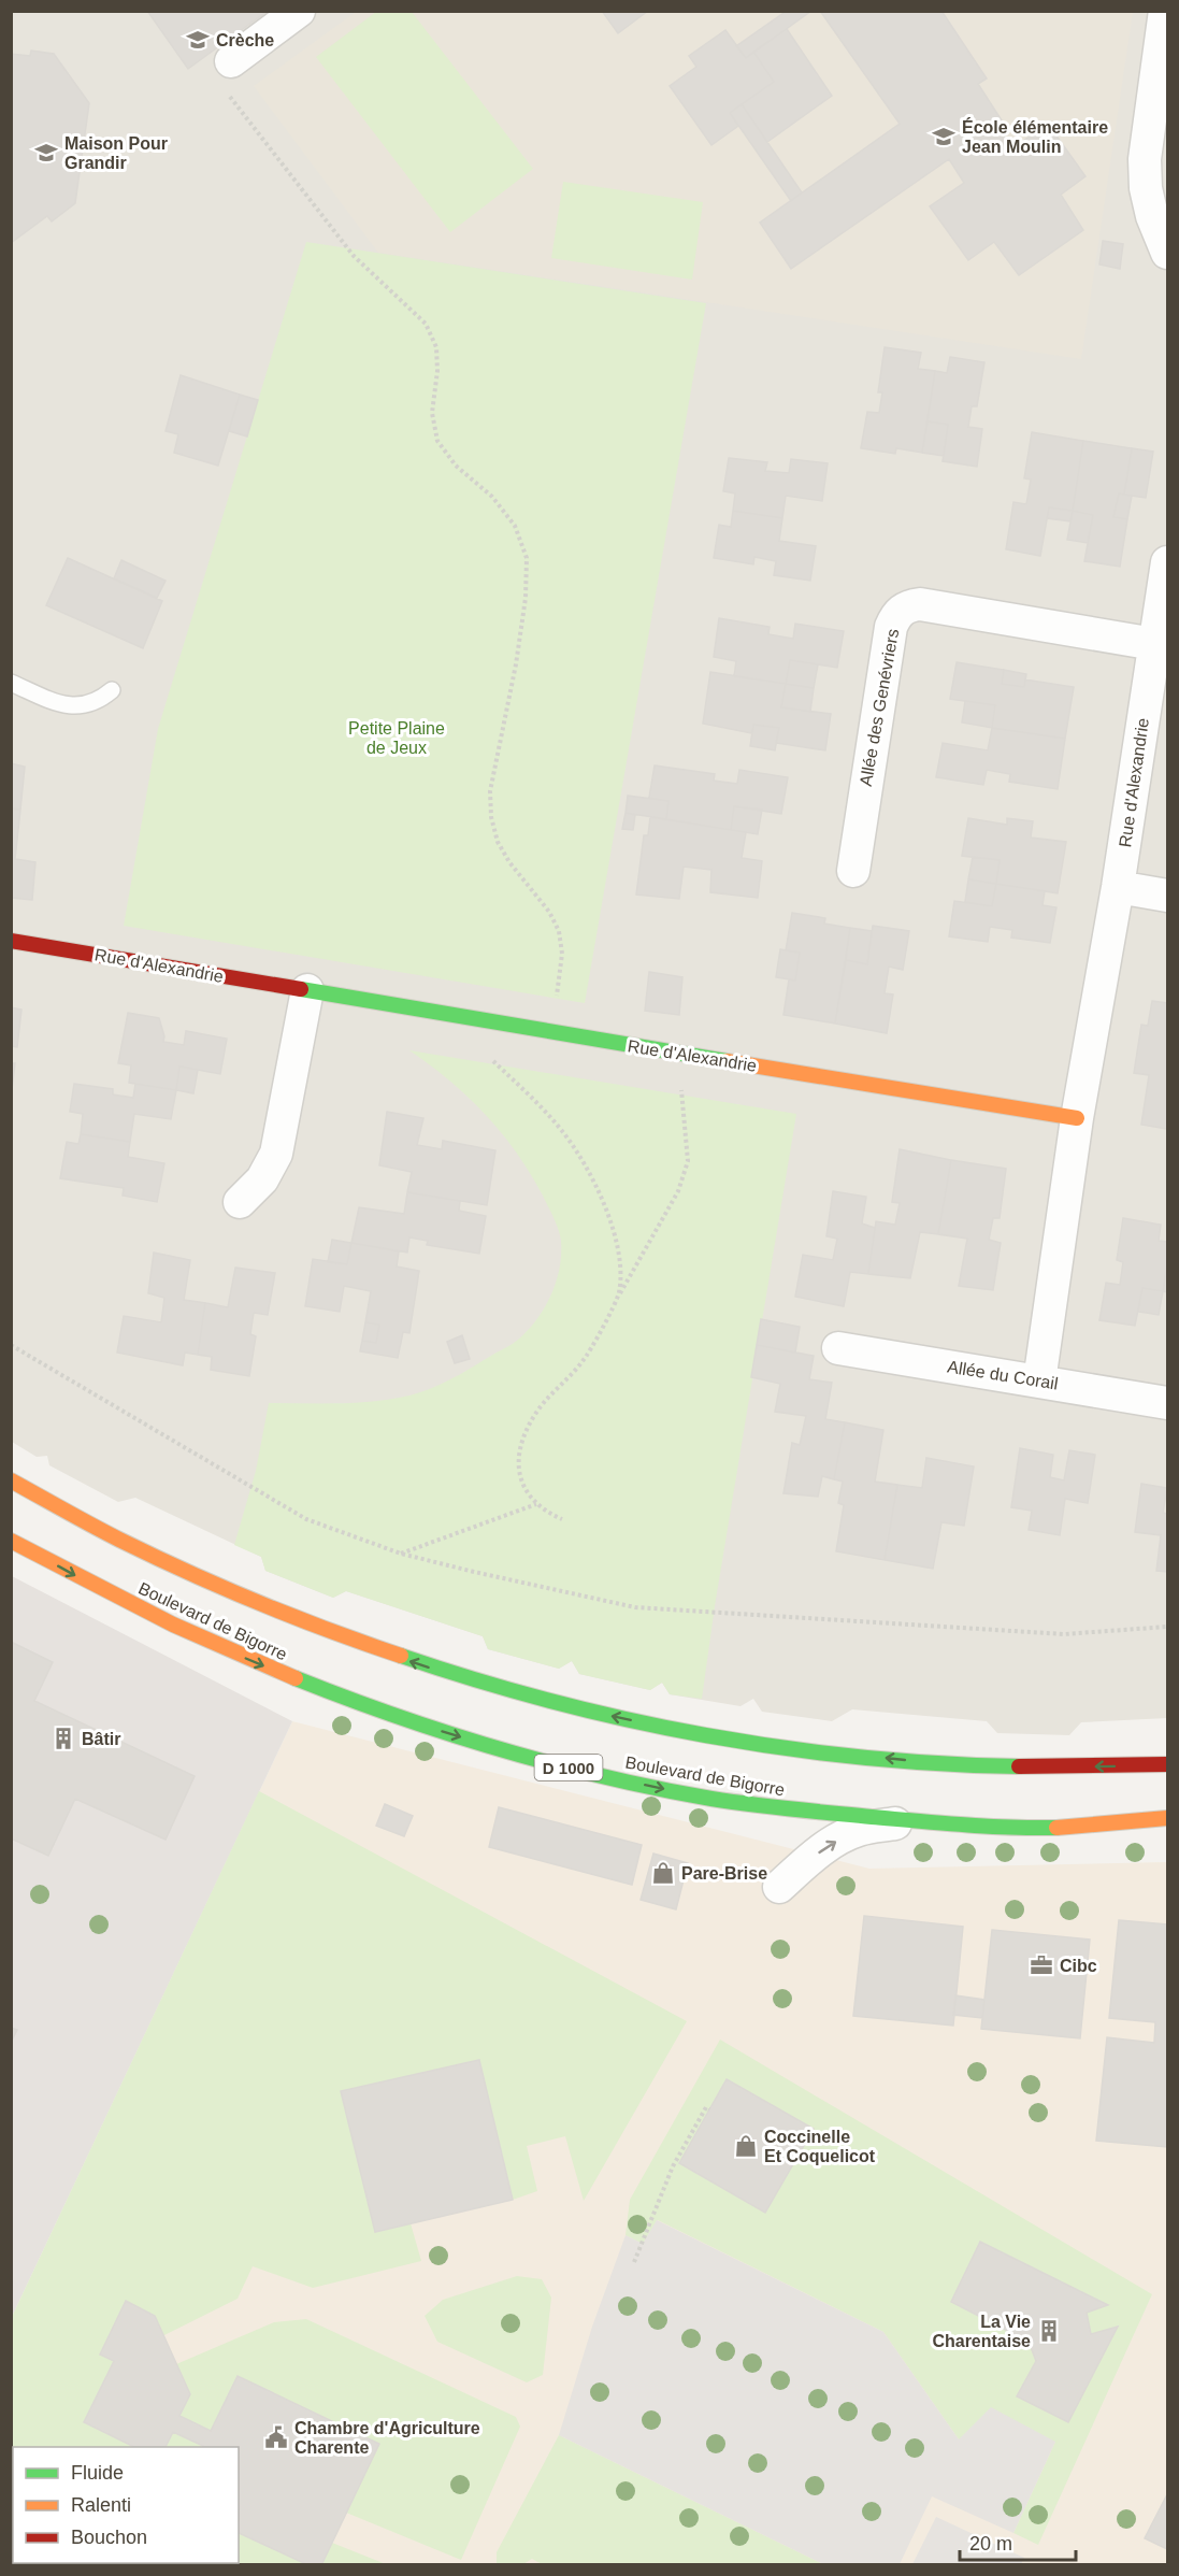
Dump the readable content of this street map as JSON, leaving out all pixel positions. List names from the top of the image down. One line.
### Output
{"streets":{"main road":["Rue d'Alexandrie","Boulevard de Bigorre","D 1000"],"street":["Allée des Genévriers","Allée du Corail"]},"crossings":[["Allée des Genévriers","Rue d'Alexandrie"],["Rue d'Alexandrie","Allée du Corail"]],"parks":["Petite Plaine de Jeux"],"places":{"school or university":["Crèche","École élémentaire Jean Moulin","Maison Pour Grandir"],"building":["Bâtir","La Vie Charentaise"],"shop":["Pare-Brise","Coccinelle Et Coquelicot"],"office":["Cibc"],"public building":["Chambre d'Agriculture Charente"]},"legend":["Fluide","Ralenti","Bouchon"],"scale_bar":"20 m"}
